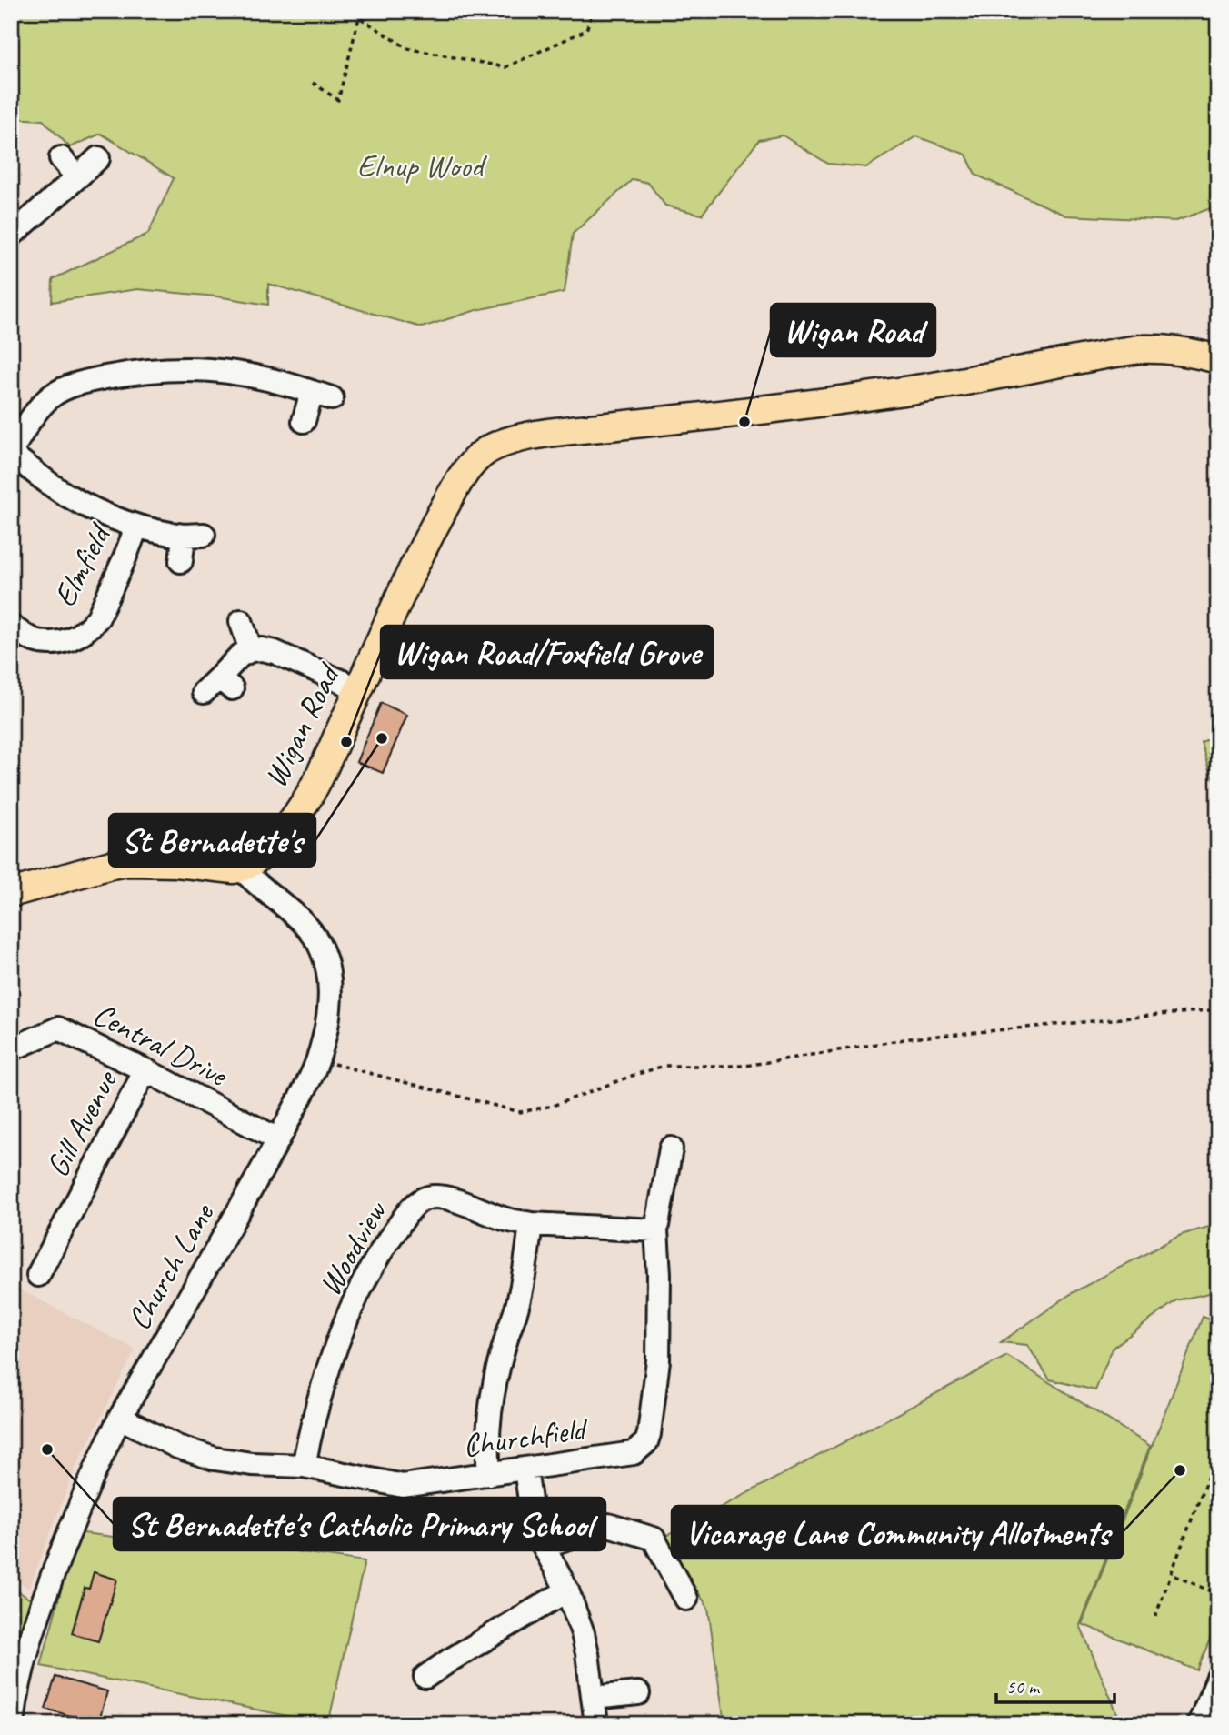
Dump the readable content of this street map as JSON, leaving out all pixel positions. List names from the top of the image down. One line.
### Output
{"streets":{"main road":["Wigan Road"],"street":["Elmfield","Central Drive","Gill Avenue","Woodview","Church Lane","Churchfield"]},"crossings":[["Wigan Road","Church Lane"],["Central Drive","Gill Avenue"],["Central Drive","Church Lane"],["Woodview","Churchfield"],["Church Lane","Churchfield"]],"parks":["Elnup Wood"],"places":["Wigan Road","St Bernadette's","Wigan Road/Foxfield Grove","St Bernadette's Catholic Primary School","Vicarage Lane Community Allotments"],"scale_bar":"50 m"}
